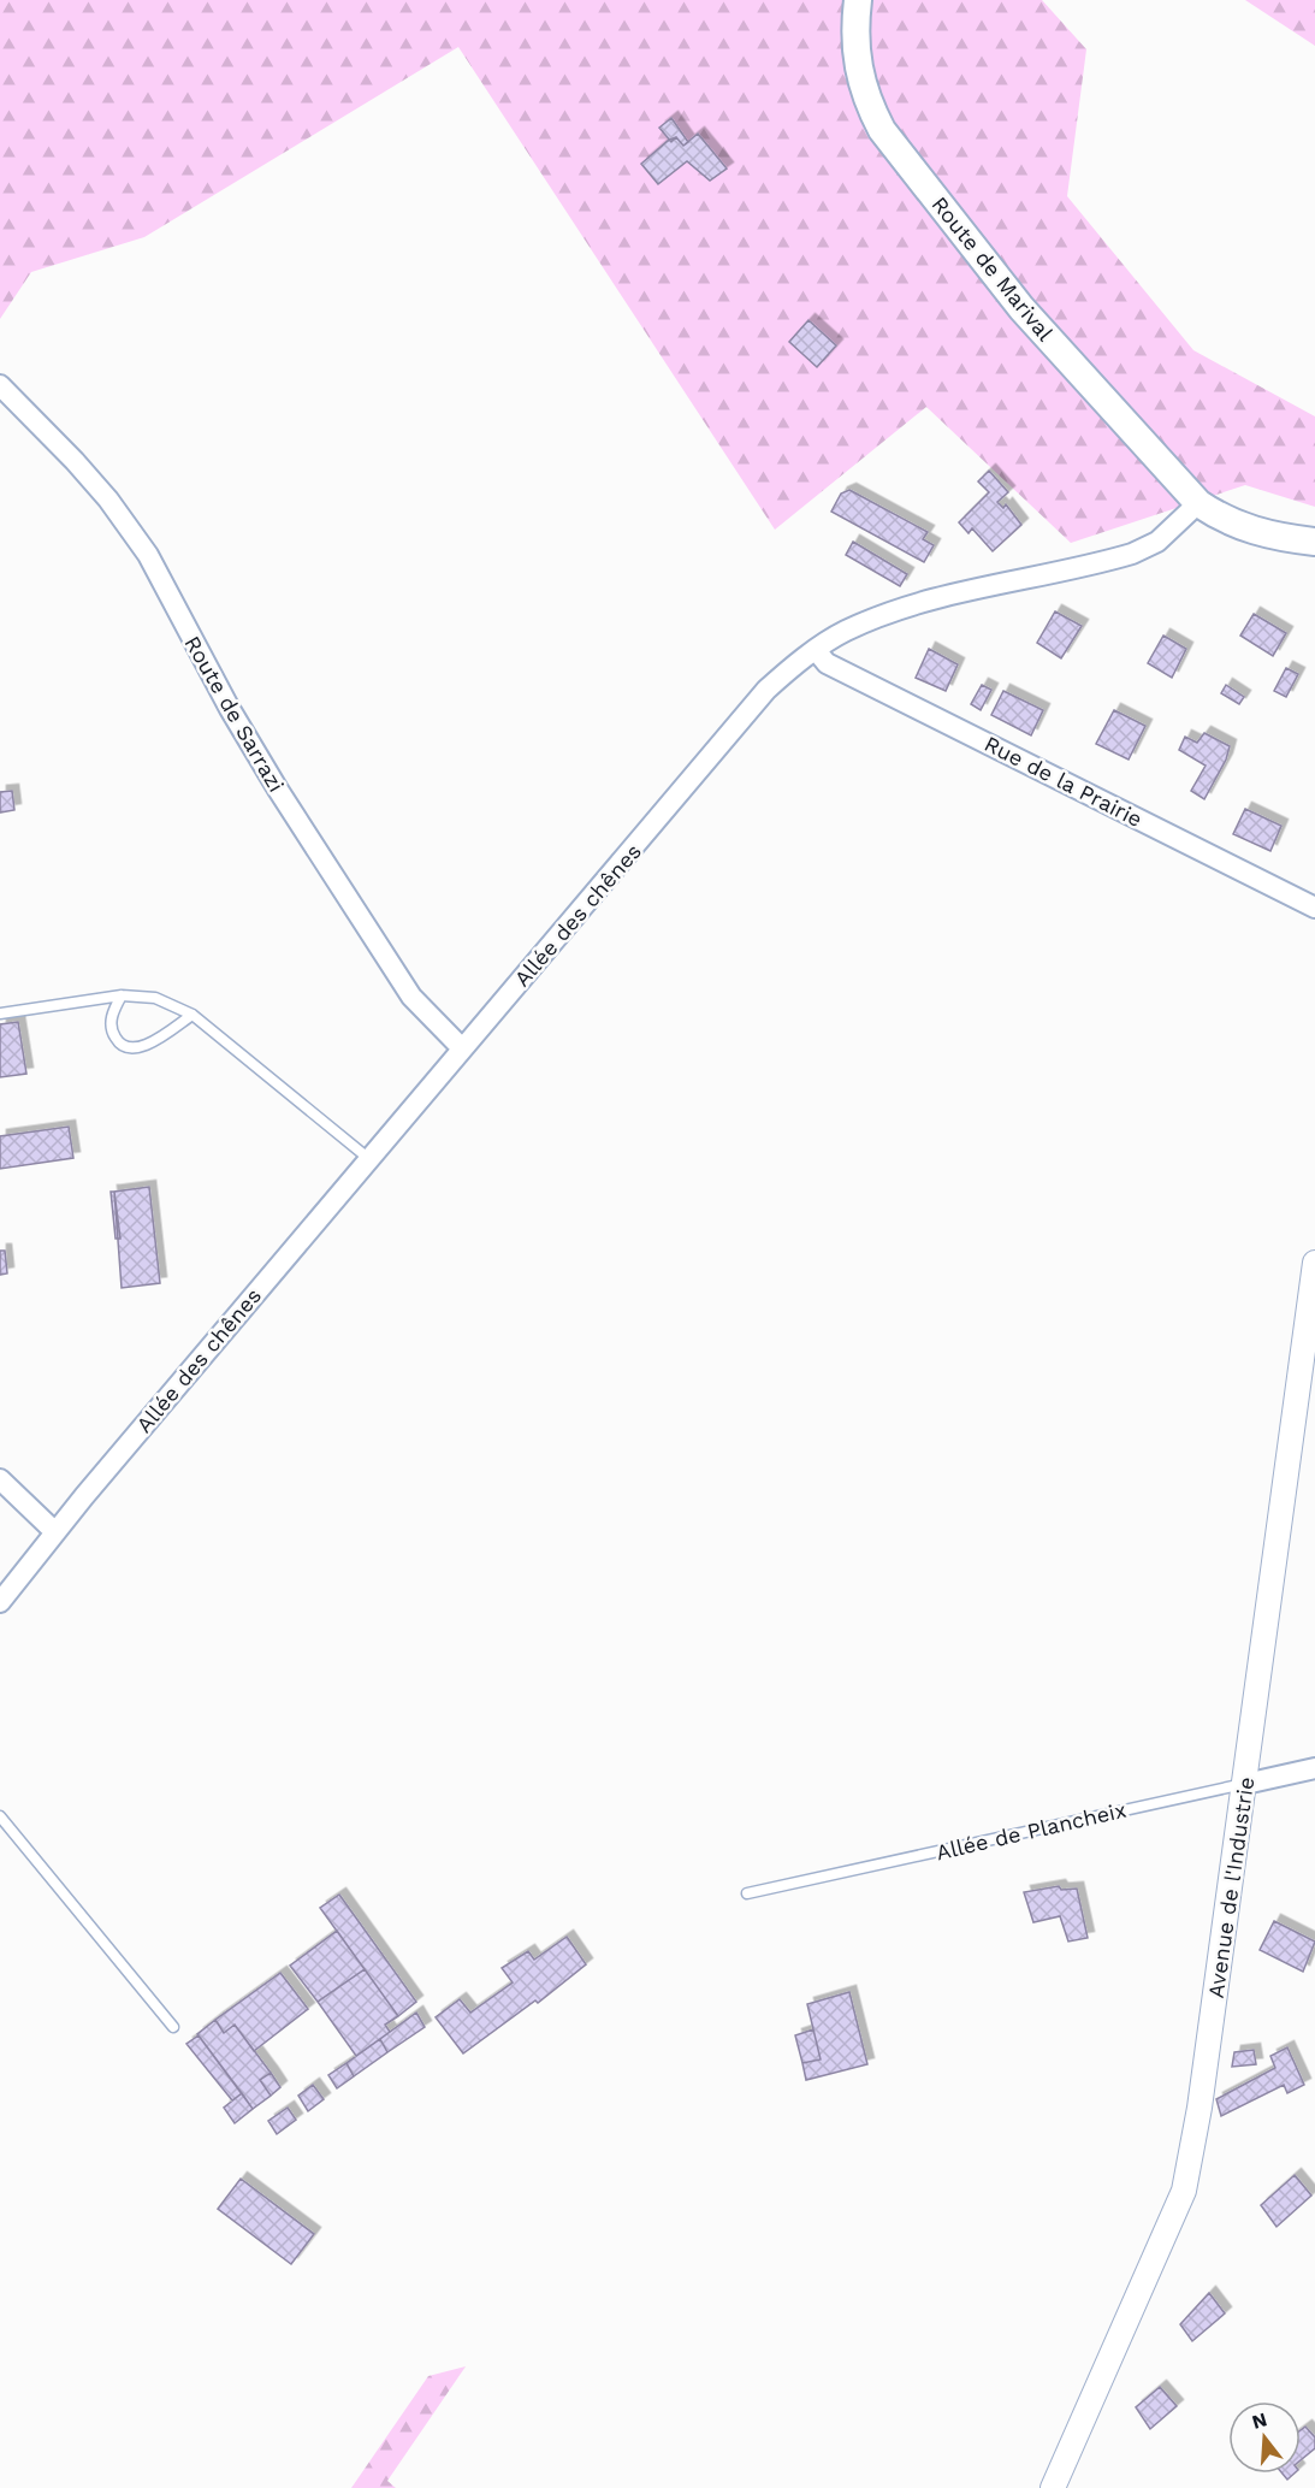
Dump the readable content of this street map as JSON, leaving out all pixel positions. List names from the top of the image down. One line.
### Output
{"streets":{"main road":["Route de Marival"],"street":["Route de Sarrazi","Rue de la Prairie","Allée des chênes","Allée de Plancheix","Avenue de l'Industrie"]},"crossings":[["Route de Marival","Allée des chênes"],["Route de Sarrazi","Allée des chênes"],["Rue de la Prairie","Allée des chênes"],["Allée de Plancheix","Avenue de l'Industrie"]],"north":"top"}
